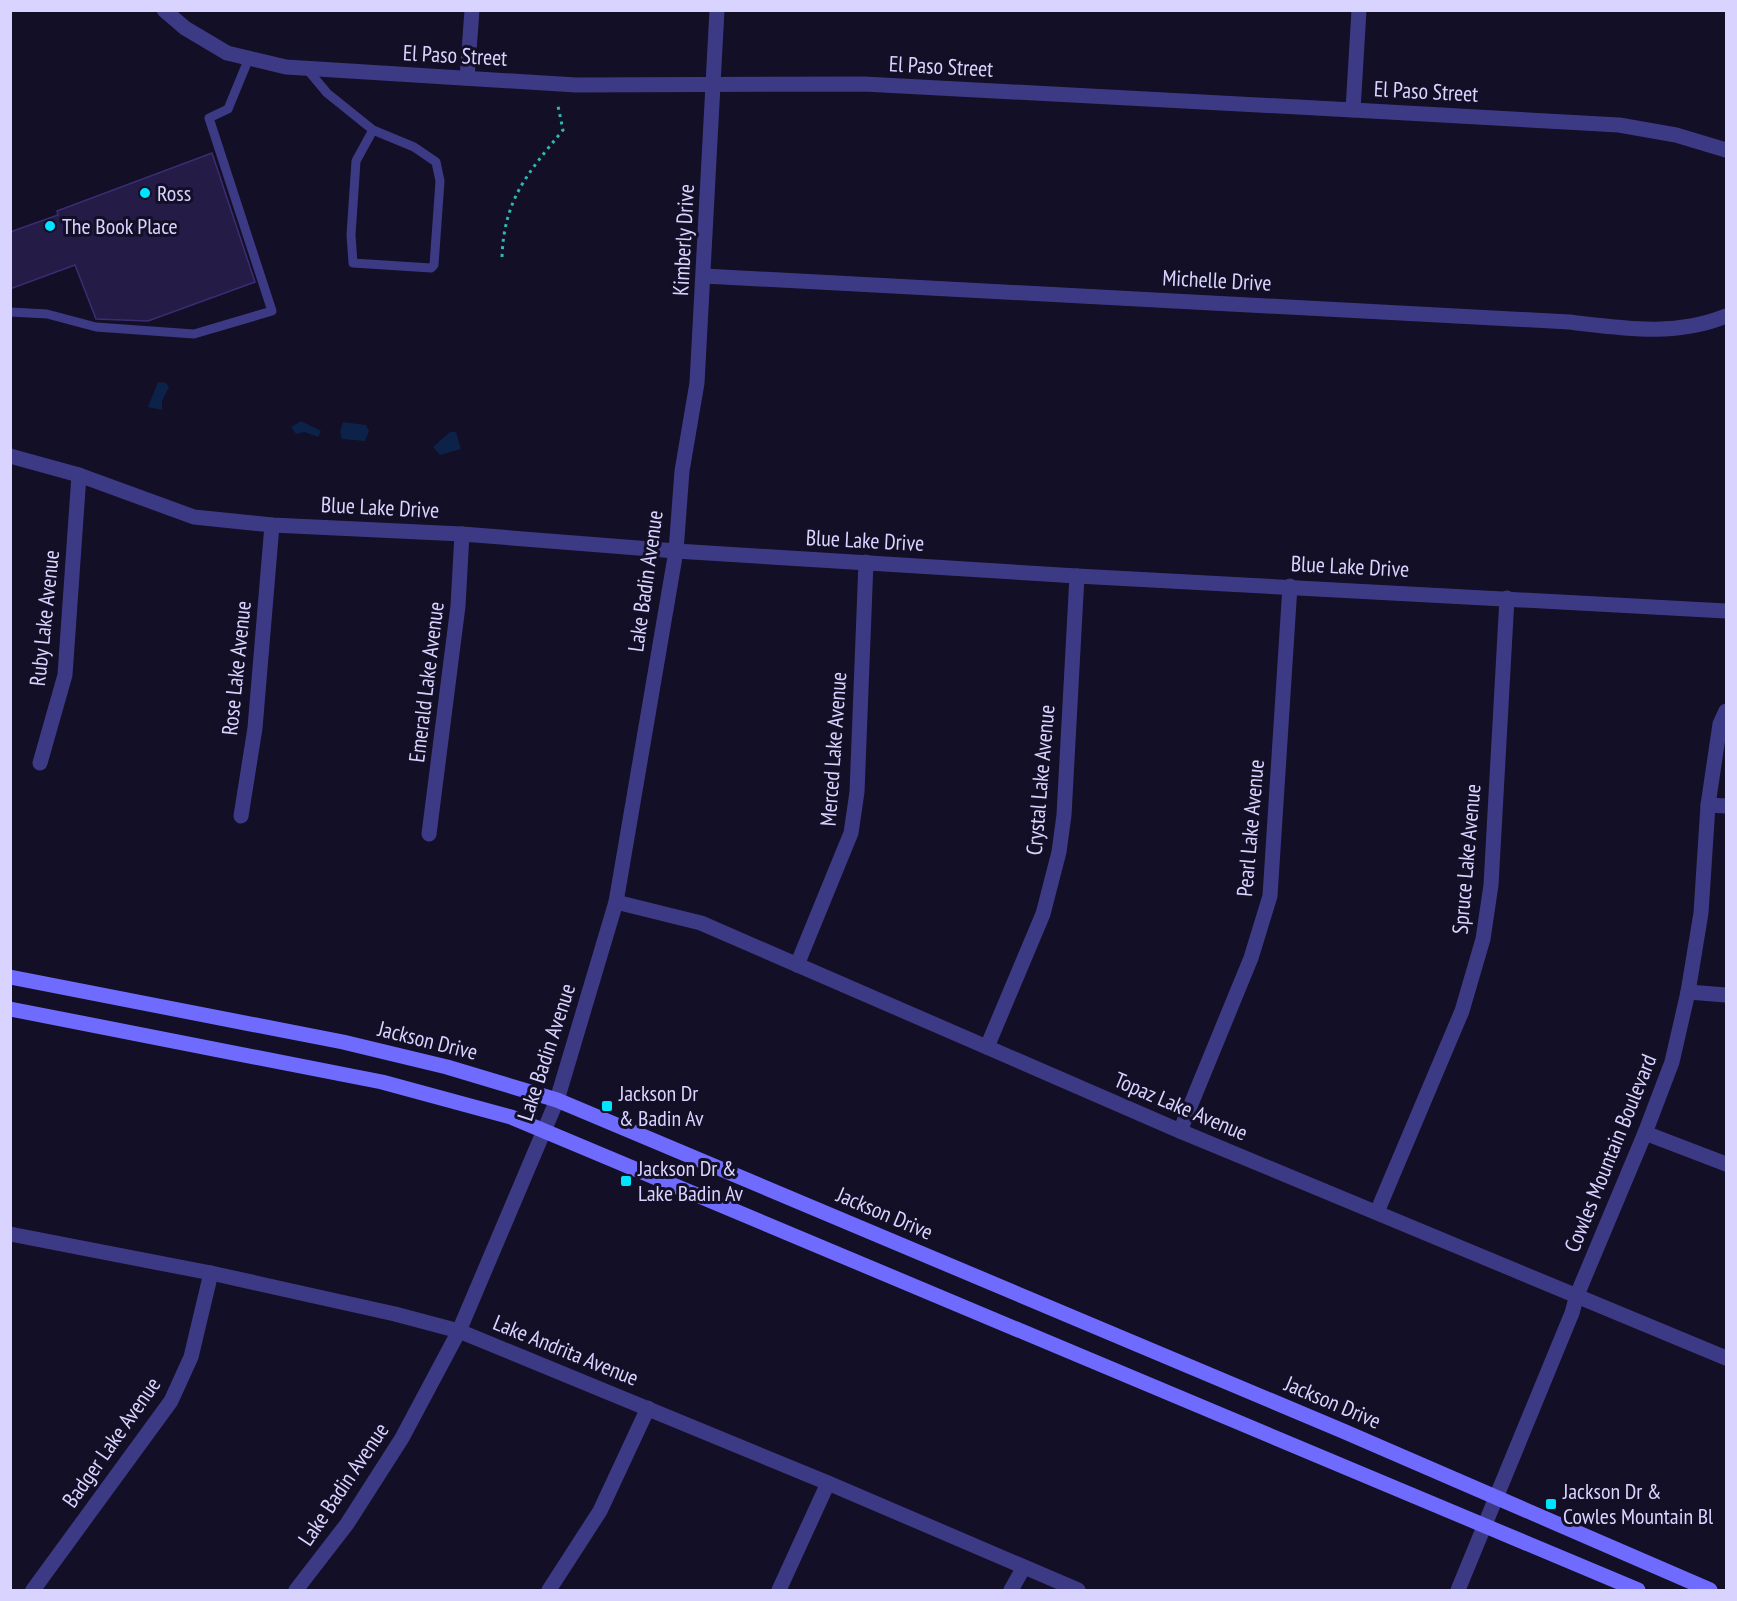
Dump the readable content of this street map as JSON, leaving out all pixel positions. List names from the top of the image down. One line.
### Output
{"streets":{"main road":["Jackson Drive"],"street":["El Paso Street","Kimberly Drive","Michelle Drive","Blue Lake Drive","Lake Badin Avenue","Ruby Lake Avenue","Rose Lake Avenue","Emerald Lake Avenue","Merced Lake Avenue","Crystal Lake Avenue","Pearl Lake Avenue","Spruce Lake Avenue","Topaz Lake Avenue","Cowles Mountain Boulevard","Lake Andrita Avenue","Badger Lake Avenue"]},"crossings":[["El Paso Street","Kimberly Drive"],["Kimberly Drive","Michelle Drive"],["Kimberly Drive","Lake Badin Avenue"],["Blue Lake Drive","Lake Badin Avenue"],["Blue Lake Drive","Ruby Lake Avenue"],["Blue Lake Drive","Rose Lake Avenue"],["Blue Lake Drive","Emerald Lake Avenue"],["Blue Lake Drive","Merced Lake Avenue"],["Blue Lake Drive","Crystal Lake Avenue"],["Blue Lake Drive","Pearl Lake Avenue"],["Blue Lake Drive","Spruce Lake Avenue"],["Lake Badin Avenue","Jackson Drive"],["Lake Badin Avenue","Topaz Lake Avenue"],["Lake Badin Avenue","Lake Andrita Avenue"],["Merced Lake Avenue","Topaz Lake Avenue"],["Crystal Lake Avenue","Topaz Lake Avenue"],["Pearl Lake Avenue","Topaz Lake Avenue"],["Spruce Lake Avenue","Topaz Lake Avenue"],["Jackson Drive","Cowles Mountain Boulevard"],["Topaz Lake Avenue","Cowles Mountain Boulevard"],["Lake Andrita Avenue","Badger Lake Avenue"]],"places":{"other":["Ross","The Book Place"],"transit":["Jackson Dr & Badin Av","Jackson Dr & Lake Badin Av","Jackson Dr & Cowles Mountain Bl"]}}
